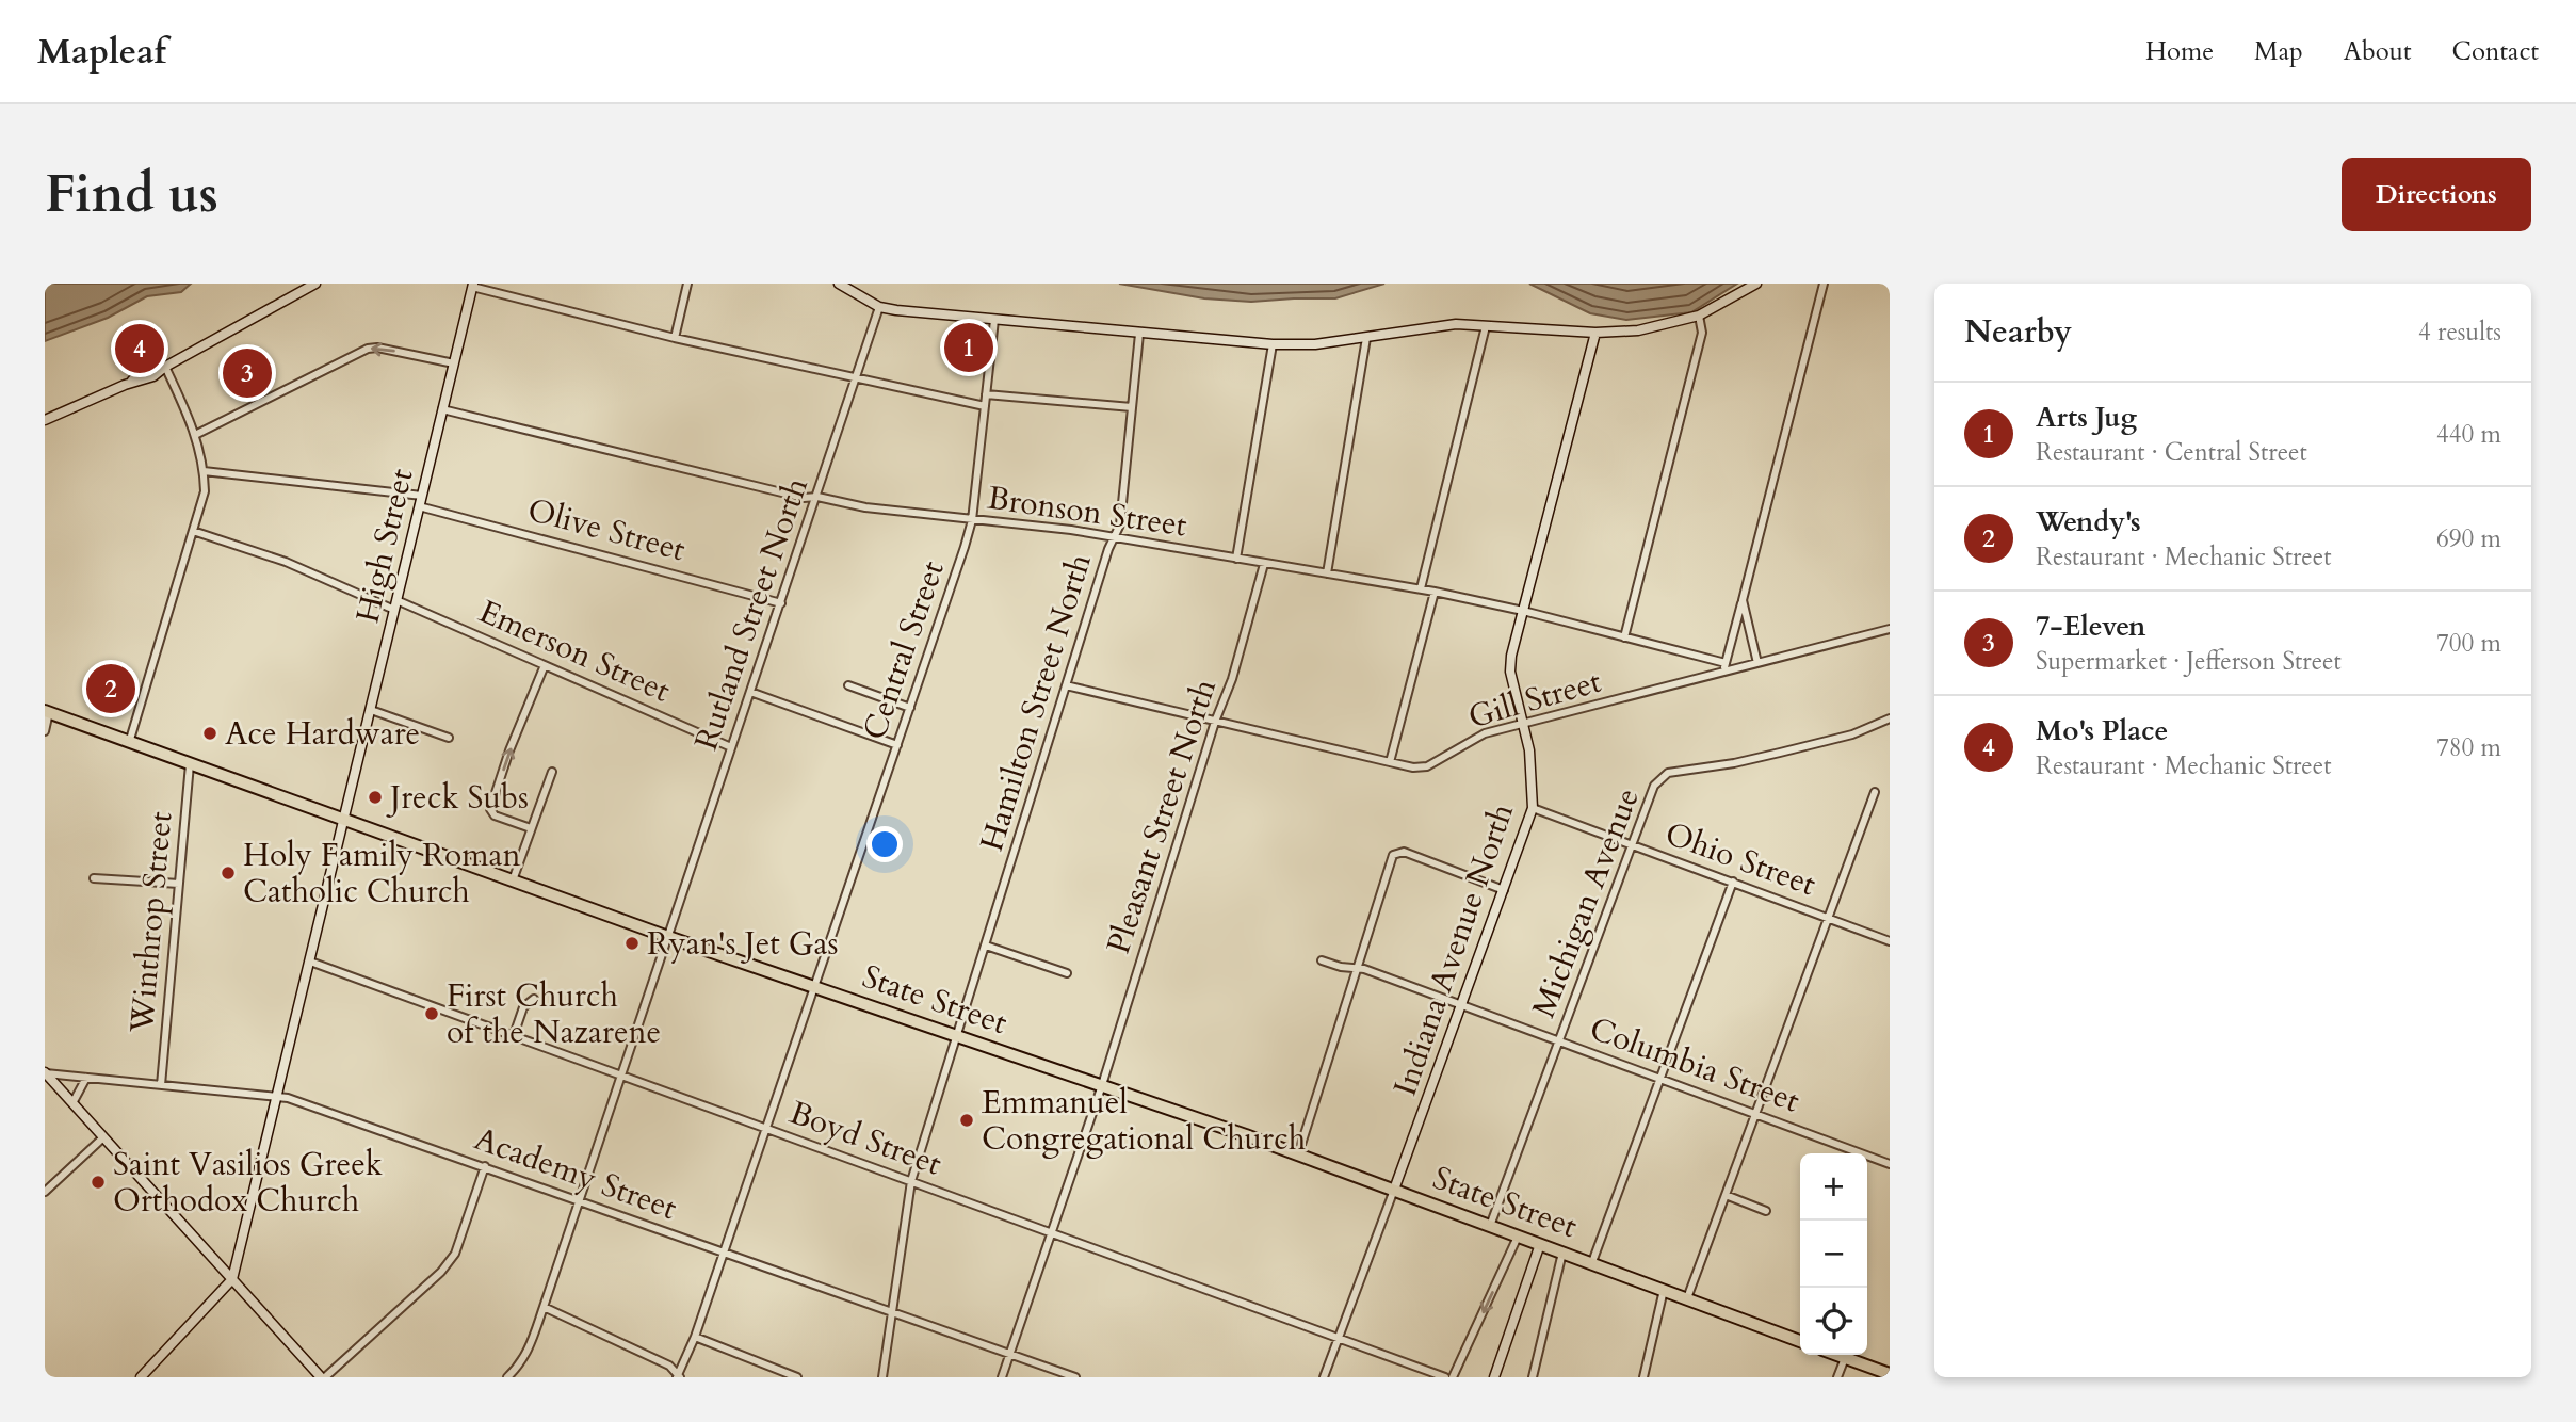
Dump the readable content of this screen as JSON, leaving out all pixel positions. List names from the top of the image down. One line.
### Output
{"streets":{"highway":["State Street"],"street":["Bronson Street","Olive Street","High Street","Rutland Street North","Central Street","Emerson Street","Gill Street","Hamilton Street North","Pleasant Street North","Ohio Street","Michigan Avenue","Winthrop Street","Indiana Avenue North","Columbia Street","Boyd Street","Academy Street"]},"crossings":[["Bronson Street","High Street"],["Bronson Street","Rutland Street North"],["Bronson Street","Central Street"],["Bronson Street","Hamilton Street North"],["Bronson Street","Pleasant Street North"],["Bronson Street","Indiana Avenue North"],["Olive Street","High Street"],["Olive Street","Rutland Street North"],["High Street","Emerson Street"],["High Street","State Street"],["High Street","Boyd Street"],["High Street","Academy Street"],["Rutland Street North","Emerson Street"],["Rutland Street North","State Street"],["Rutland Street North","Boyd Street"],["Rutland Street North","Academy Street"],["Central Street","State Street"],["Central Street","Boyd Street"],["Central Street","Academy Street"],["Gill Street","Hamilton Street North"],["Gill Street","Pleasant Street North"],["Gill Street","Indiana Avenue North"],["Hamilton Street North","State Street"],["Hamilton Street North","Boyd Street"],["Hamilton Street North","Academy Street"],["Pleasant Street North","State Street"],["Pleasant Street North","Boyd Street"],["Pleasant Street North","Academy Street"],["Ohio Street","Michigan Avenue"],["Ohio Street","Indiana Avenue North"],["Michigan Avenue","State Street"],["Michigan Avenue","Columbia Street"],["Winthrop Street","State Street"],["Winthrop Street","Academy Street"],["Indiana Avenue North","State Street"],["Indiana Avenue North","Columbia Street"]],"places":["Ace Hardware","Jreck Subs","Holy Family Roman Catholic Church","Ryan's Jet Gas","First Church of the Nazarene","Emmanuel Congregational Church","Saint Vasilios Greek Orthodox Church"],"page":{"header":"Mapleaf","nav":["Home","Map","About","Contact"],"buttons":"Directions","title":"Find us","heading":["Nearby","4 results"],"pins":["1","4","3","2"],"list":[{"mark":"1","name":"Arts Jug","note":"Restaurant · Central Street","value":"440 m"},{"mark":"2","name":"Wendy's","note":"Restaurant · Mechanic Street","value":"690 m"},{"mark":"3","name":"7-Eleven","note":"Supermarket · Jefferson Street","value":"700 m"},{"mark":"4","name":"Mo's Place","note":"Restaurant · Mechanic Street","value":"780 m"}],"map_buttons":["+","−"]}}
